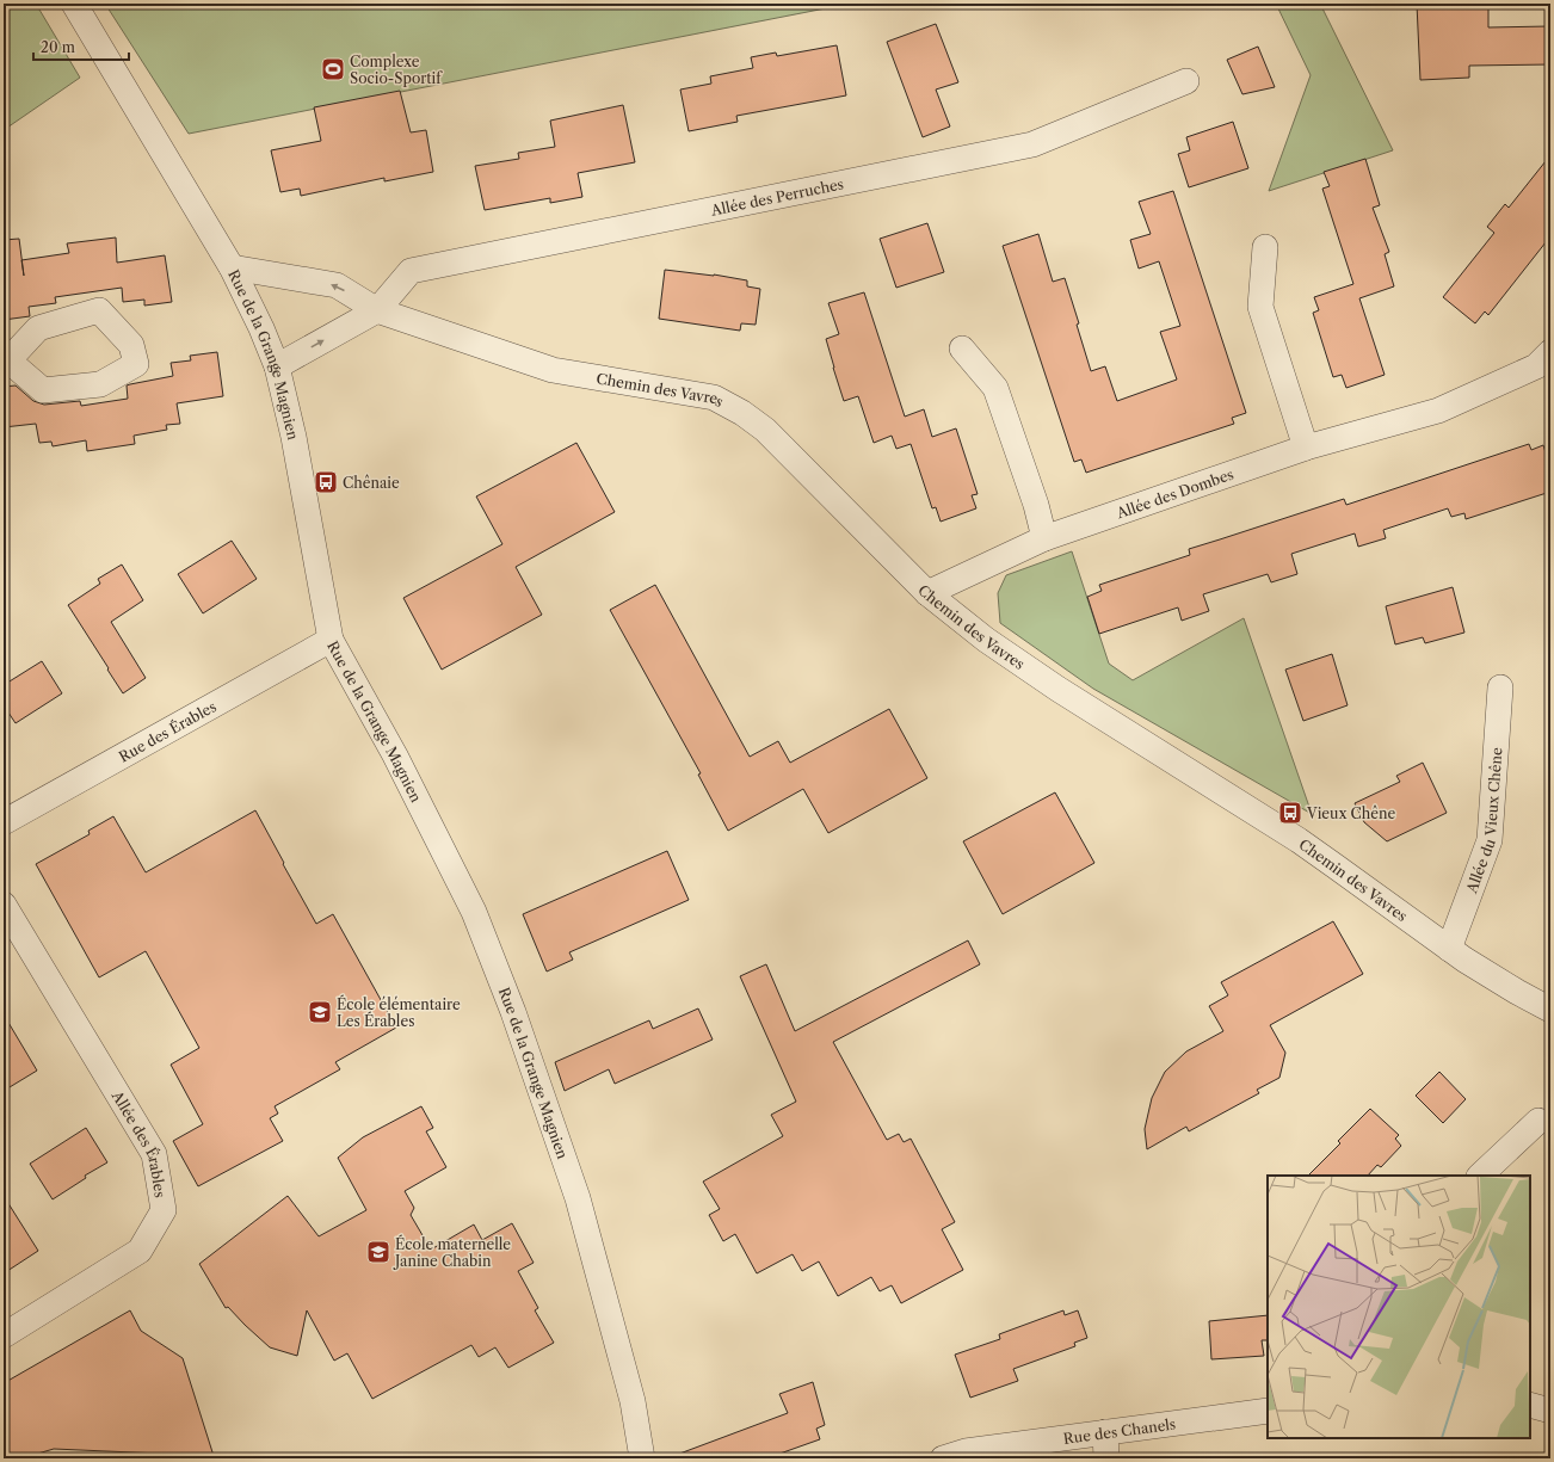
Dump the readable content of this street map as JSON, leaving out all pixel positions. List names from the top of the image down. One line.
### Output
{"streets":{"street":["Allée des Perruches","Rue de la Grange Magnien","Chemin des Vavres","Allée des Dombes","Rue des Érables","Allée du Vieux Chêne","Allée des Érables","Rue des Chanels"]},"crossings":[["Allée des Perruches","Chemin des Vavres"],["Rue de la Grange Magnien","Chemin des Vavres"],["Rue de la Grange Magnien","Rue des Érables"],["Chemin des Vavres","Allée des Dombes"],["Chemin des Vavres","Allée du Vieux Chêne"]],"places":{"sports":["Complexe Socio-Sportif"],"bus stop":["Chênaie","Vieux Chêne"],"school or university":["École élémentaire Les Érables","École maternelle Janine Chabin"]},"scale_bar":"20 m"}
